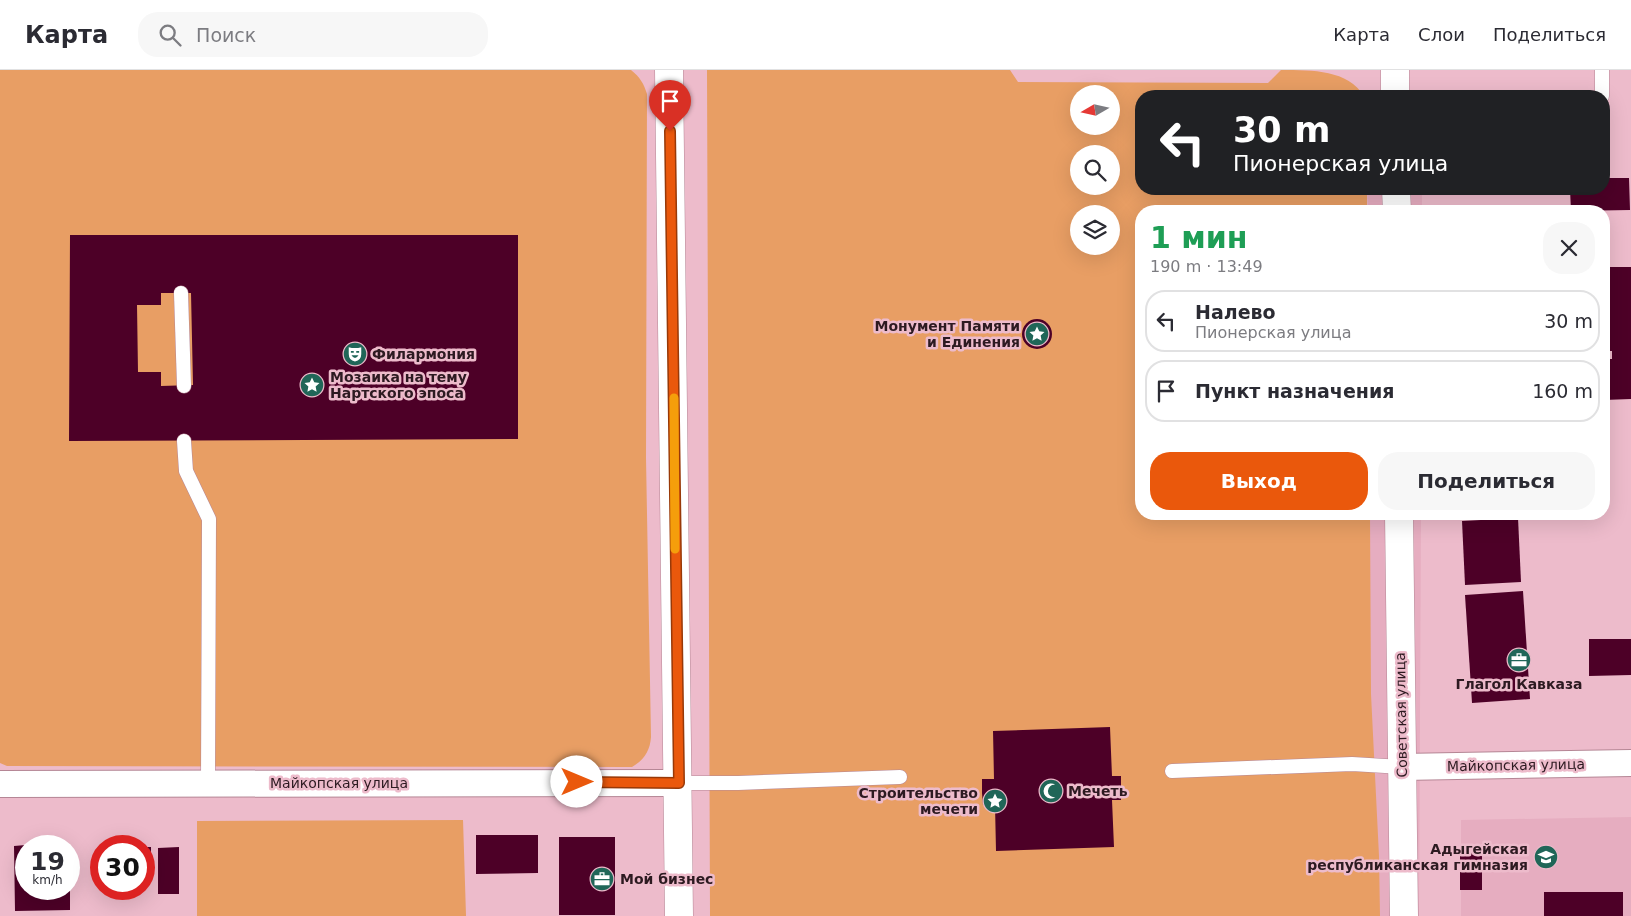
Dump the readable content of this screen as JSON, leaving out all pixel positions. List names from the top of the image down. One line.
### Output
{"streets":{"main road":["Советская улица"],"street":["Майкопская улица"]},"crossings":[["Советская улица","Майкопская улица"]],"places":{"place":["Монумент Памяти и Единения","Мозаика на тему Нартского эпоса","Строительство мечети"],"theatre":["Филармония"],"office":["Глагол Кавказа","Мой бизнес"],"mosque":["Мечеть"],"school or university":["Адыгейская республиканская гимназия"]},"north":"left","page":{"header":"Карта","search":"Поиск","nav":["Карта","Слои","Поделиться"],"turn":["30 m","Пионерская улица"],"heading":["1 мин","190 m · 13:49"],"list":[{"name":"Налево","note":"Пионерская улица","value":"30 m"},{"name":"Пункт назначения","value":"160 m"}],"buttons":["Выход","Поделиться"],"speed":"19 km/h","limit":"30"}}
